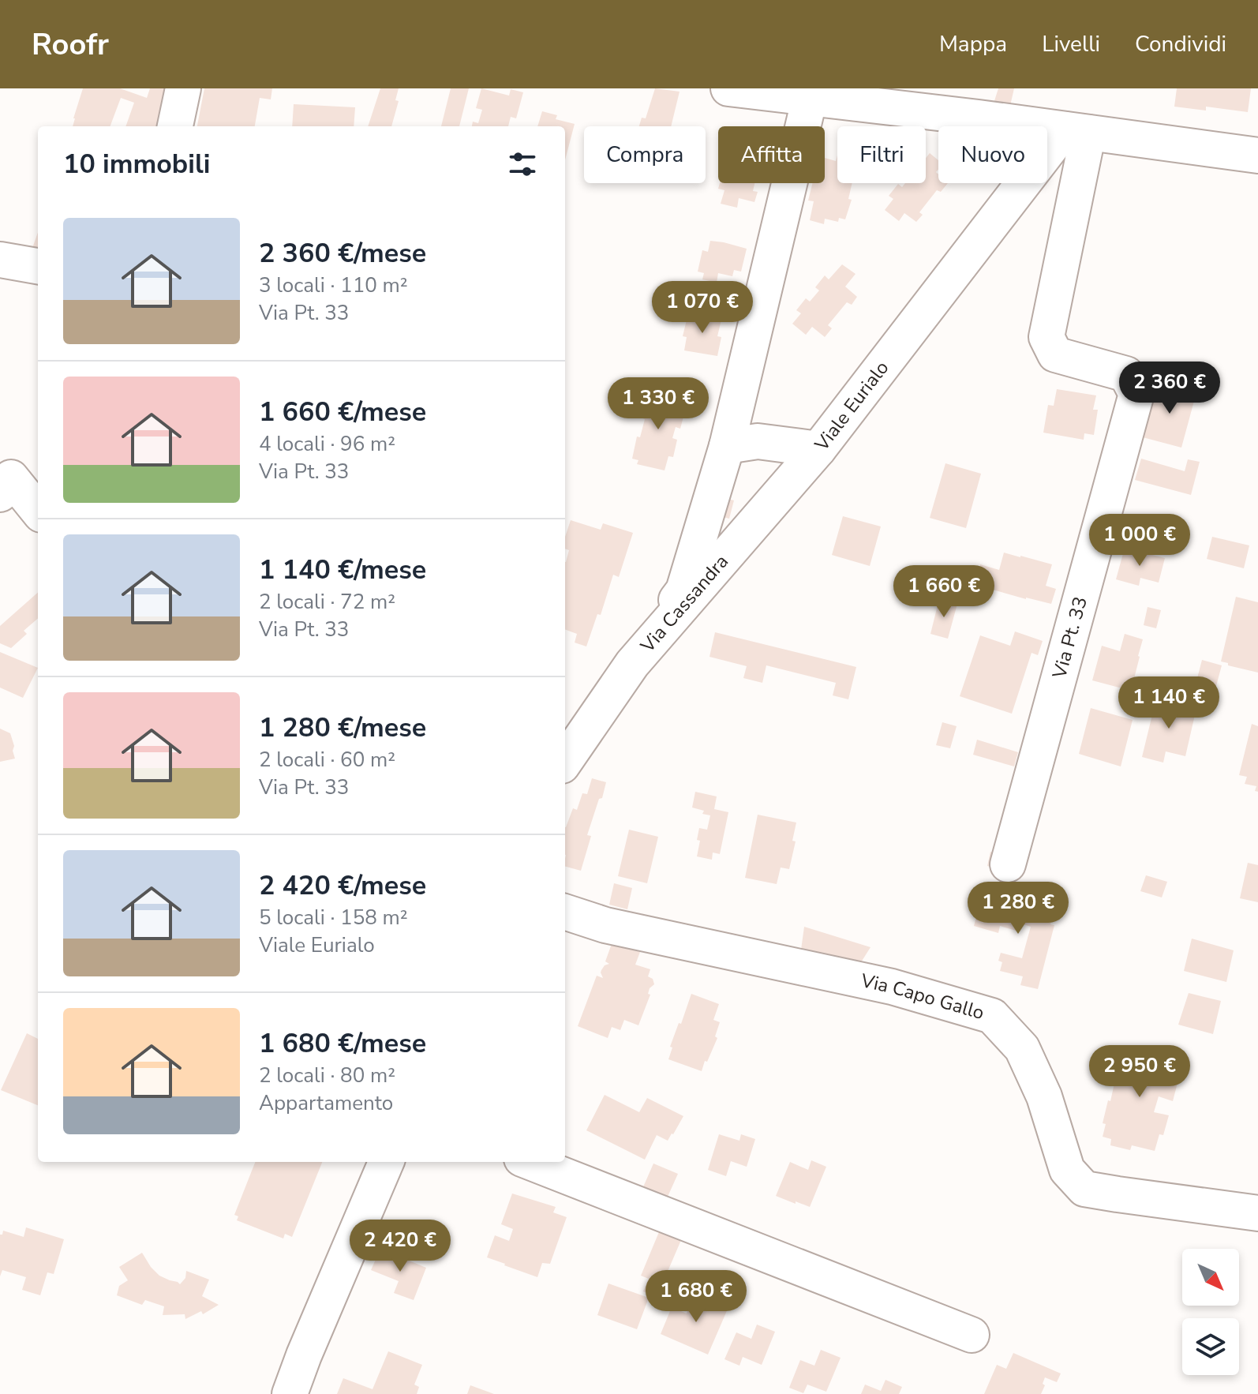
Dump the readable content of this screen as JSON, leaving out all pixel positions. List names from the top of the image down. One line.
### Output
{"streets":{"street":["Viale Eurialo","Via Cassandra","Via Pt. 33","Via Capo Gallo"]},"crossings":[["Viale Eurialo","Via Cassandra"],["Viale Eurialo","Via Pt. 33"]],"north":"bottom right","page":{"header":"Roofr","nav":["Mappa","Livelli","Condividi"],"chip":["Compra","Affitta","Filtri","Nuovo"],"heading":"10 immobili","list":[{"name":"2 360 €/mese","note":"3 locali · 110 m² · Via Pt. 33"},{"name":"1 660 €/mese","note":"4 locali · 96 m² · Via Pt. 33"},{"name":"1 140 €/mese","note":"2 locali · 72 m² · Via Pt. 33"},{"name":"1 280 €/mese","note":"2 locali · 60 m² · Via Pt. 33"},{"name":"2 420 €/mese","note":"5 locali · 158 m² · Viale Eurialo"},{"name":"1 680 €/mese","note":"2 locali · 80 m² · Appartamento"}],"price":["1 070 €","2 360 €","1 330 €","1 000 €","1 660 €","1 140 €","1 280 €","2 950 €","2 420 €","1 680 €"]}}
